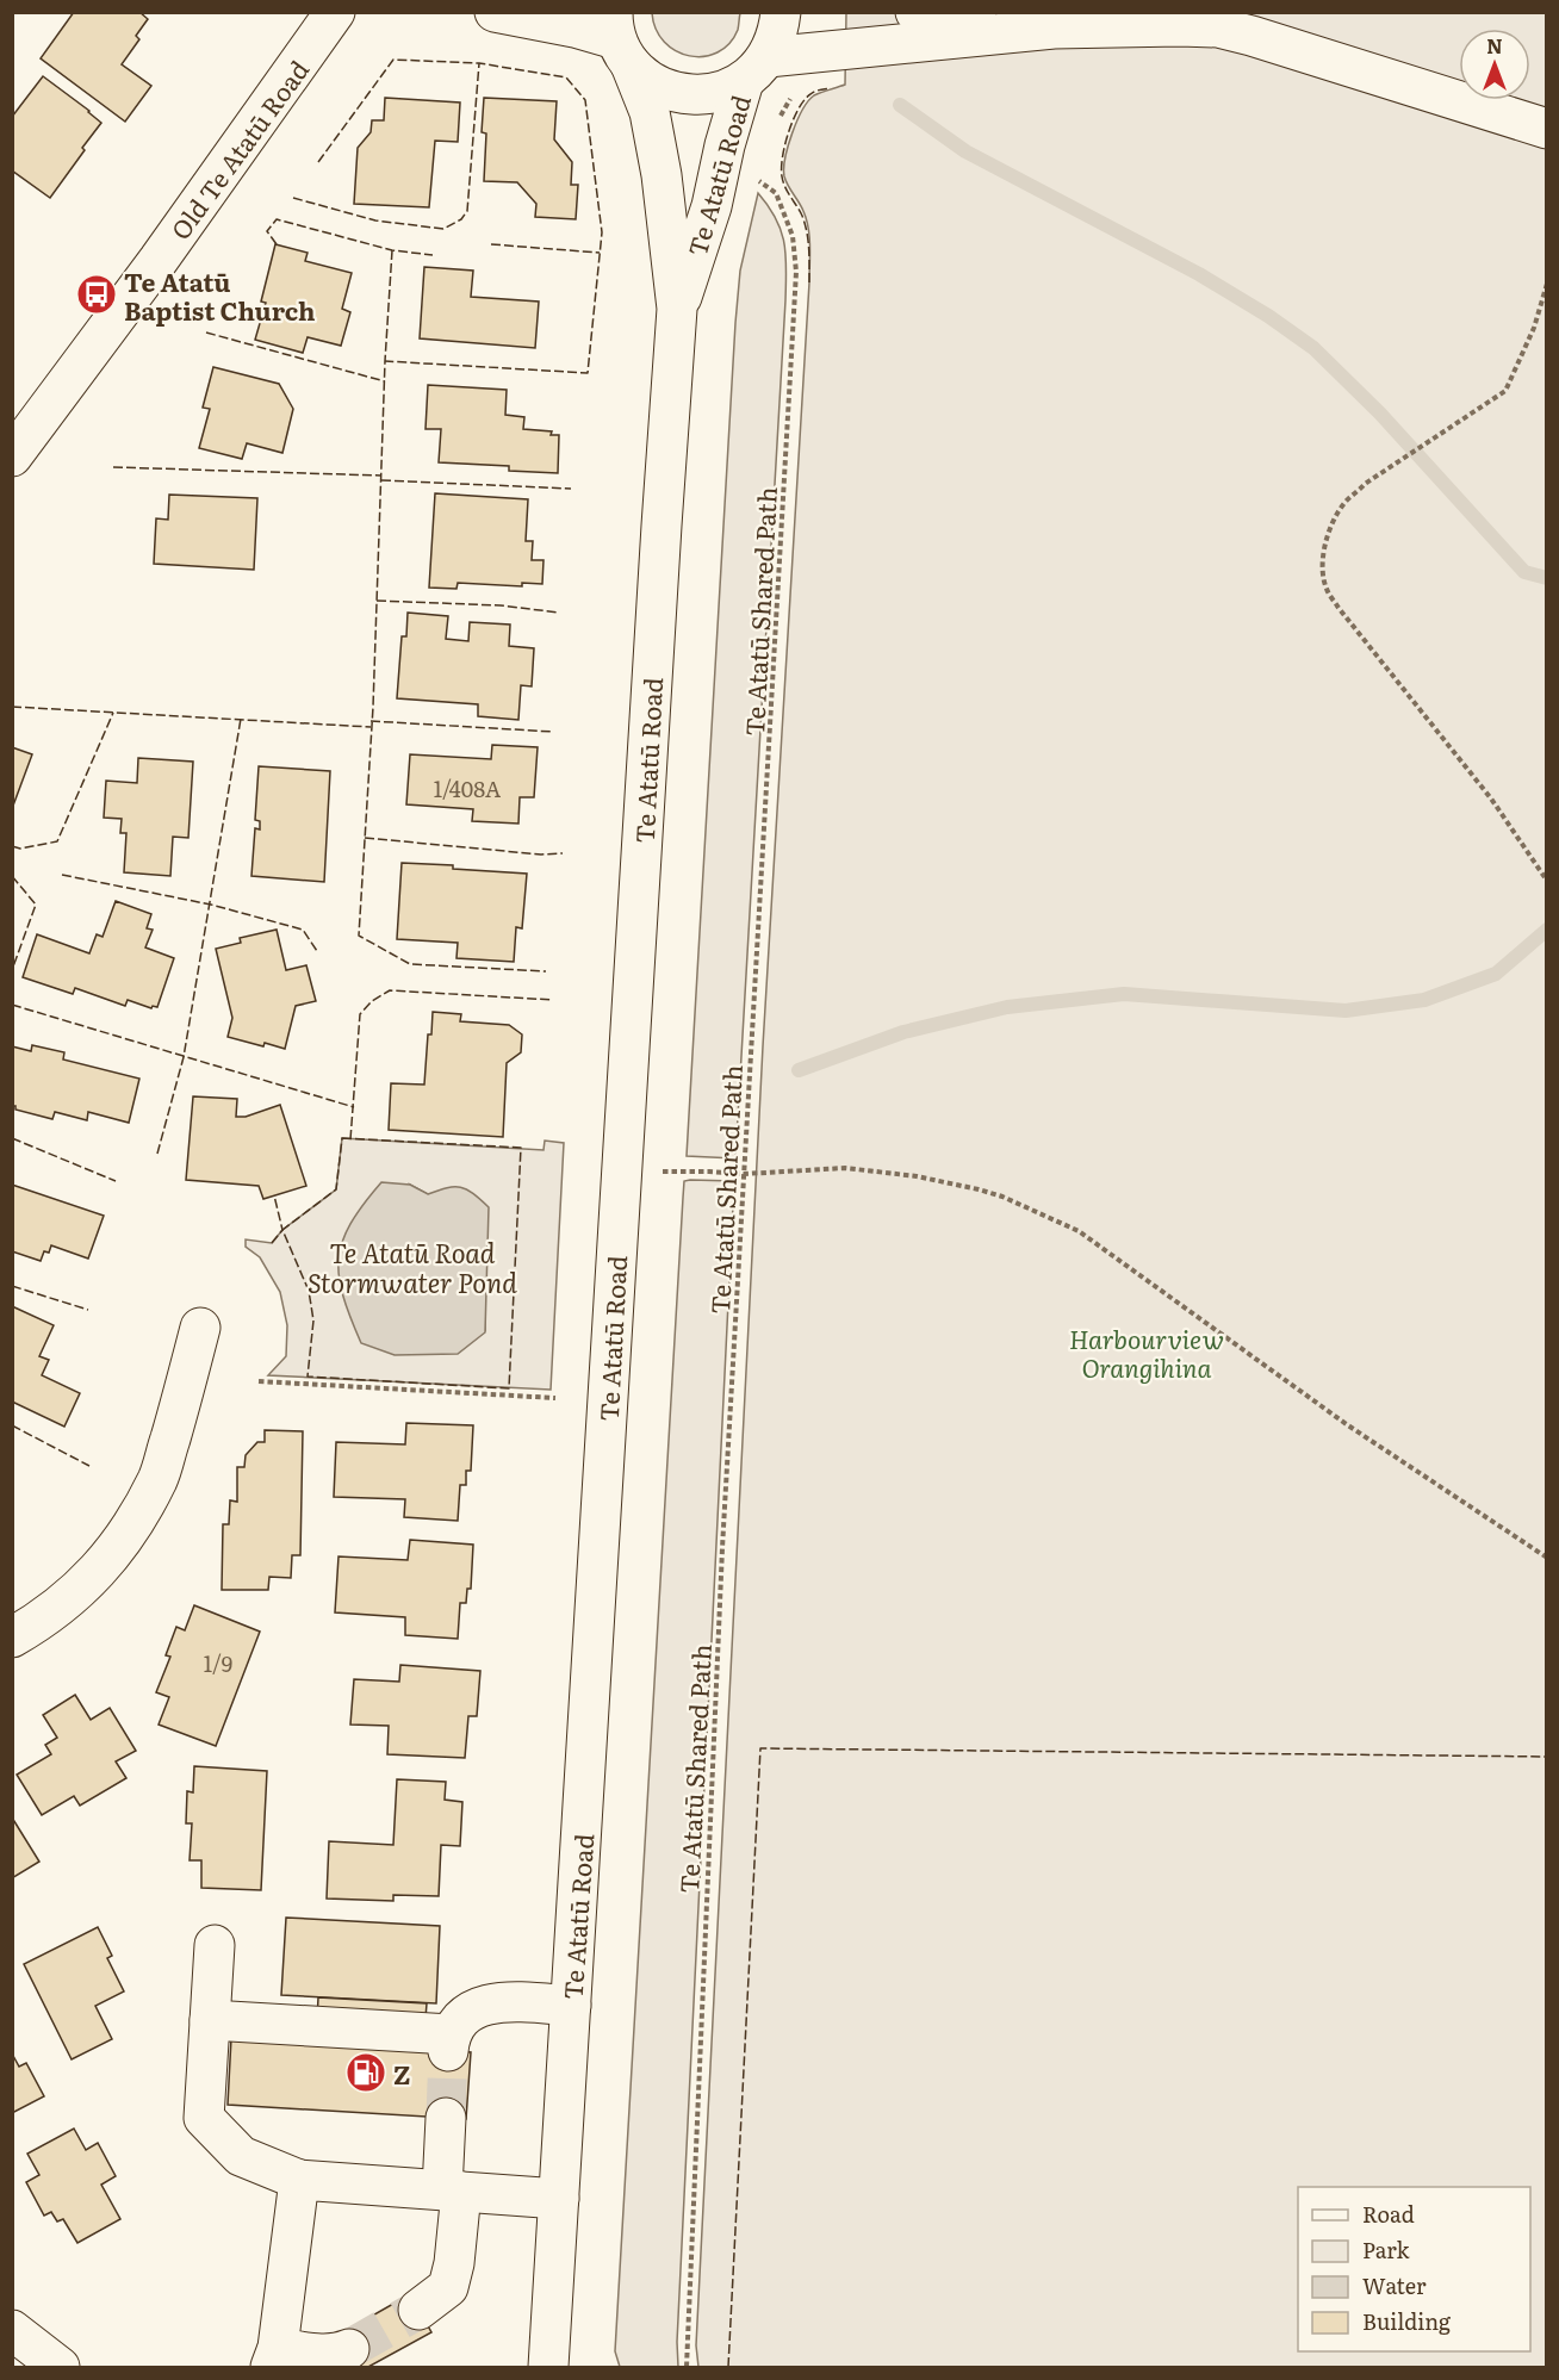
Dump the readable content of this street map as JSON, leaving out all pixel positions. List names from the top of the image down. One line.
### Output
{"streets":{"main road":["Old Te Atatū Road","Te Atatū Road"],"path":["Te Atatū Shared Path"]},"water":["Te Atatū Road Stormwater Pond"],"parks":["Harbourview Orangihina"],"places":{"bus stop":["Te Atatū Baptist Church"],"fuel station":["Z"]},"house_numbers":["1/408A","1/9"],"legend":["Road","Park","Water","Building"],"north":"top"}
